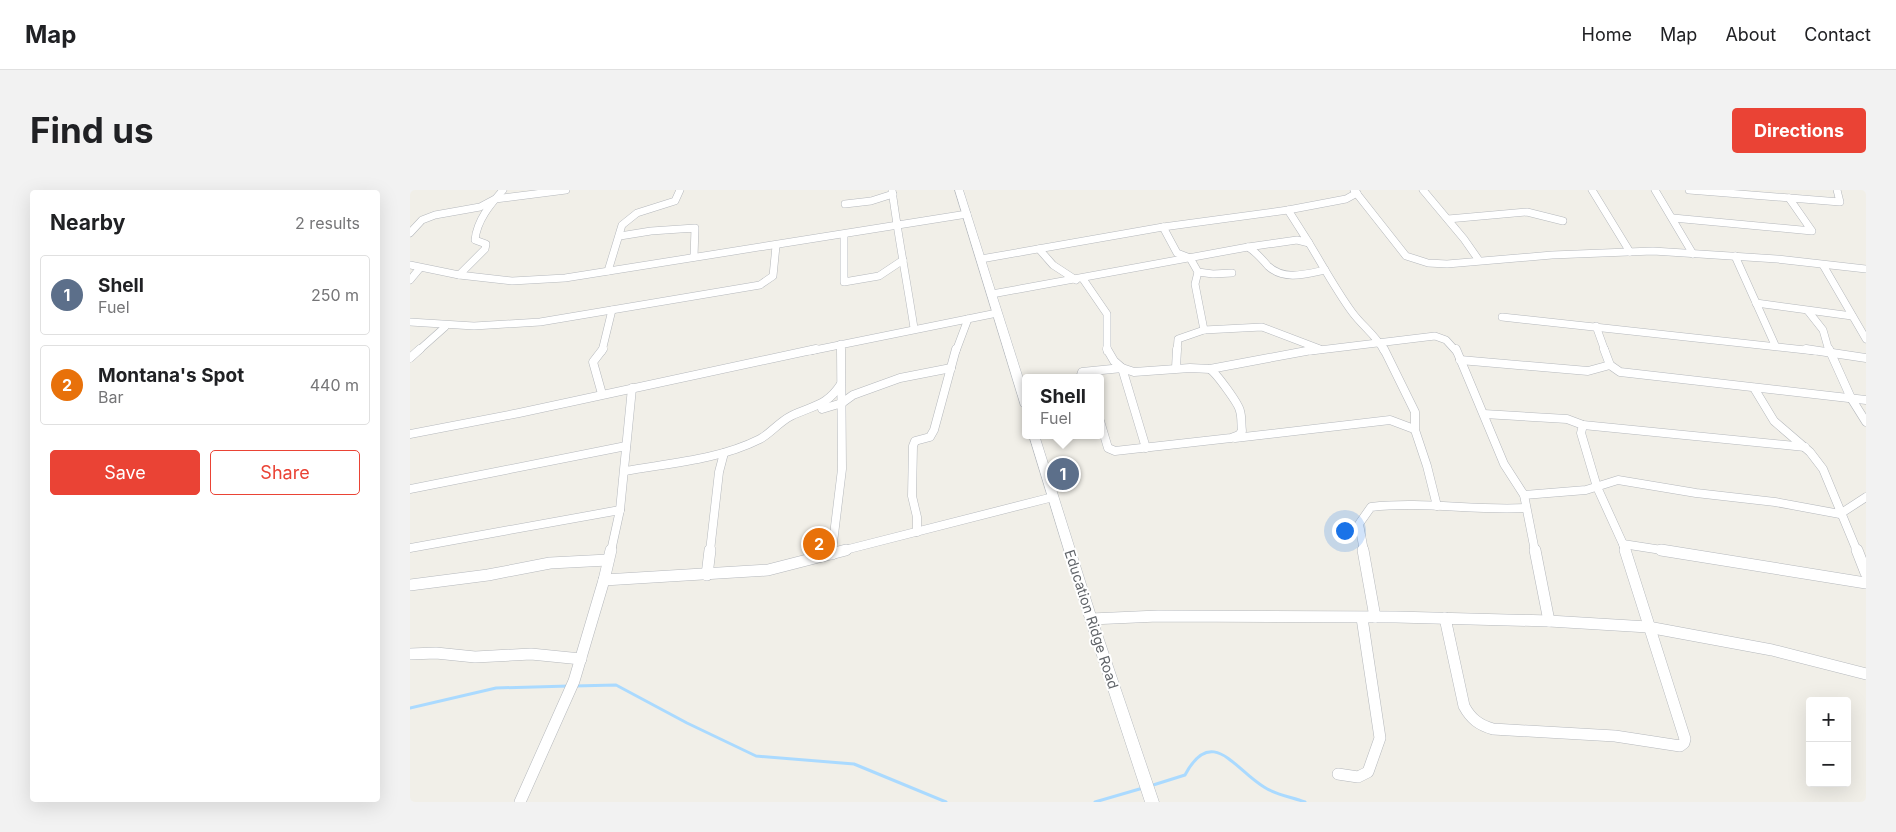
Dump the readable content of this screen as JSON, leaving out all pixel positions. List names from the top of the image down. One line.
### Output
{"streets":{"main road":["Education Ridge Road"]},"page":{"header":"Map","nav":["Home","Map","About","Contact"],"buttons":["Directions",["Save","Share"]],"title":"Find us","heading":["Nearby","2 results"],"list":[{"mark":"1","name":"Shell","note":"Fuel","value":"250 m"},{"mark":"2","name":"Montana's Spot","note":"Bar","value":"440 m"}],"popup":["Shell","Fuel"],"pins":["1","2"],"map_buttons":["+","−"]}}
